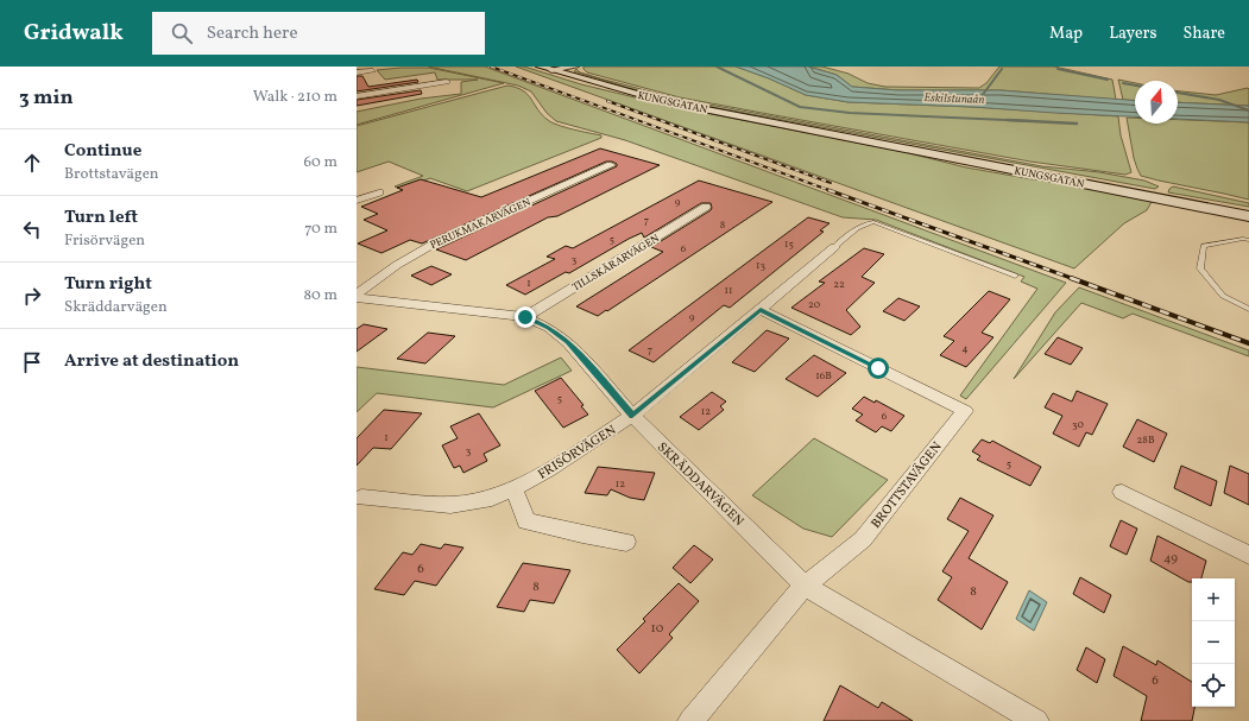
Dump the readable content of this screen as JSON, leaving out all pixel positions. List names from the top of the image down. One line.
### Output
{"streets":{"main road":["KUNGSGATAN"],"street":["PERUKMAKARVÄGEN","TILLSKÄRARVÄGEN","FRISÖRVÄGEN","SKRÄDDARVÄGEN","BROTTSTAVÄGEN"]},"crossings":[["PERUKMAKARVÄGEN","SKRÄDDARVÄGEN"],["TILLSKÄRARVÄGEN","SKRÄDDARVÄGEN"],["FRISÖRVÄGEN","SKRÄDDARVÄGEN"],["FRISÖRVÄGEN","BROTTSTAVÄGEN"],["SKRÄDDARVÄGEN","BROTTSTAVÄGEN"]],"water":["Eskilstunaån"],"house_numbers":["9","7","8","5","15","6","3","13","1","22","11","20","9","4","7","16B","5","12","6","30","1","28B","3","5","12","49","6","8","8","10","6"],"north":"top","page":{"header":"Gridwalk","search":"Search here","nav":["Map","Layers","Share"],"heading":["3 min","Walk · 210 m"],"list":[["Continue","Brottstavägen","60 m"],["Turn left","Frisörvägen","70 m"],["Turn right","Skräddarvägen","80 m"],"Arrive at destination"],"map_buttons":["+","−"]}}
